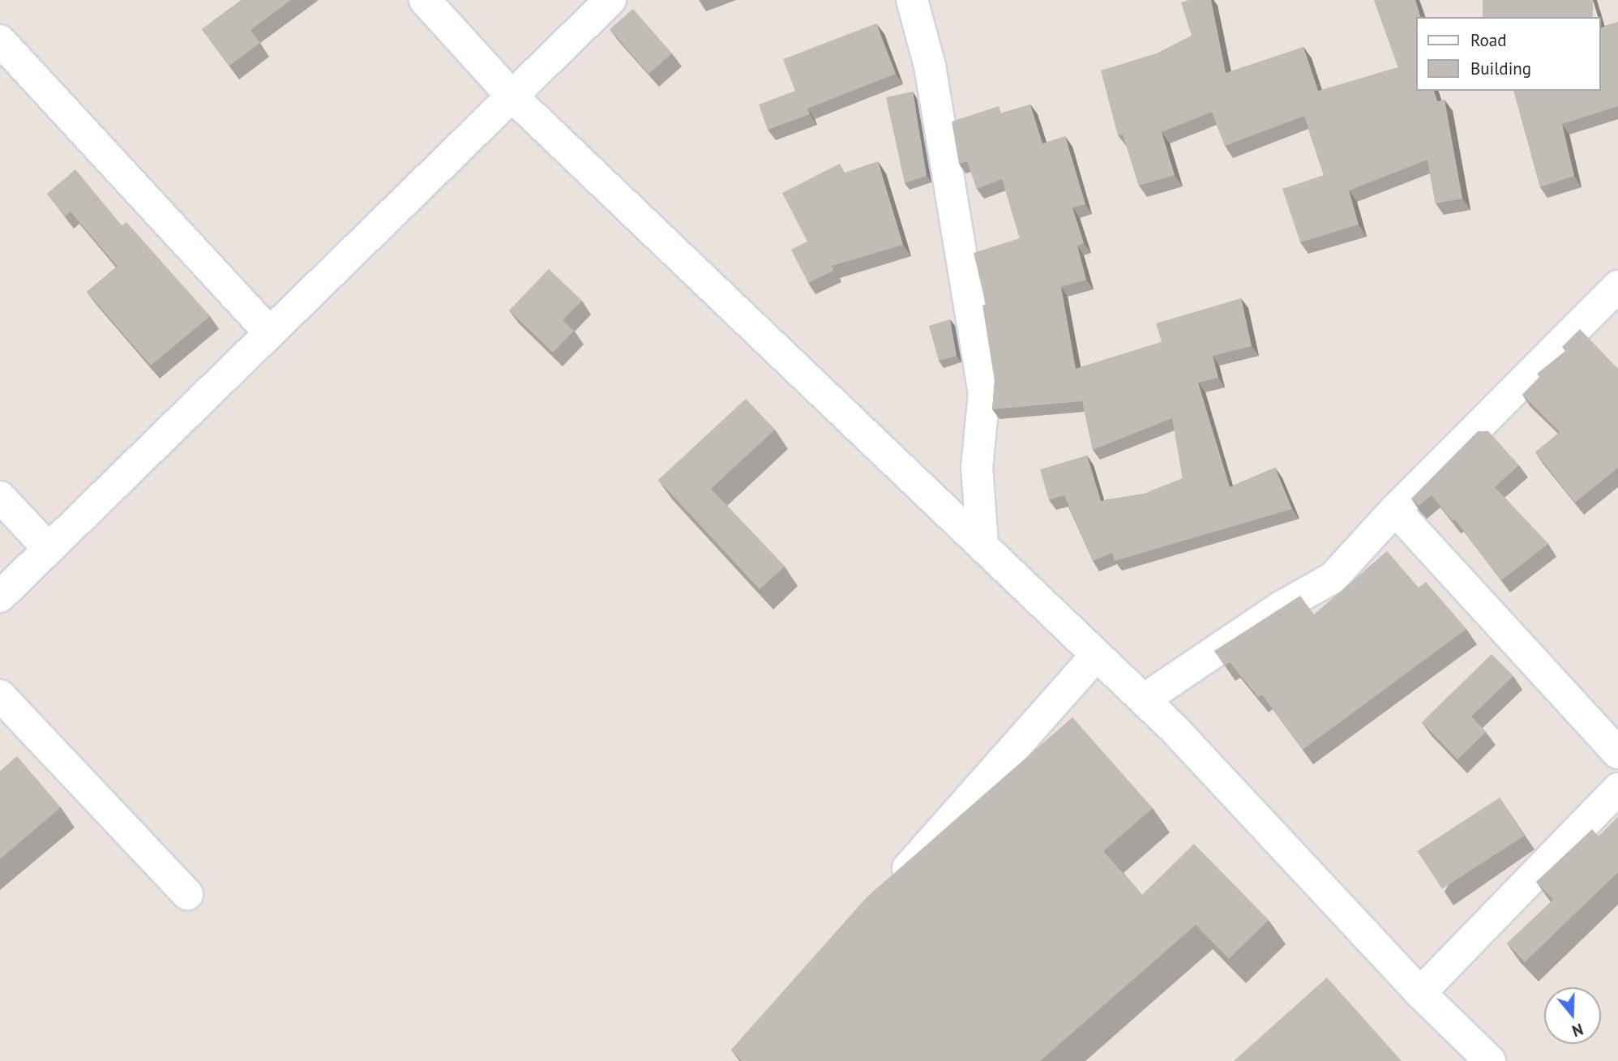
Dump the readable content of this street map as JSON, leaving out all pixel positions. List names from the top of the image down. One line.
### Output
{"legend":["Road","Building"],"north":"bottom"}
